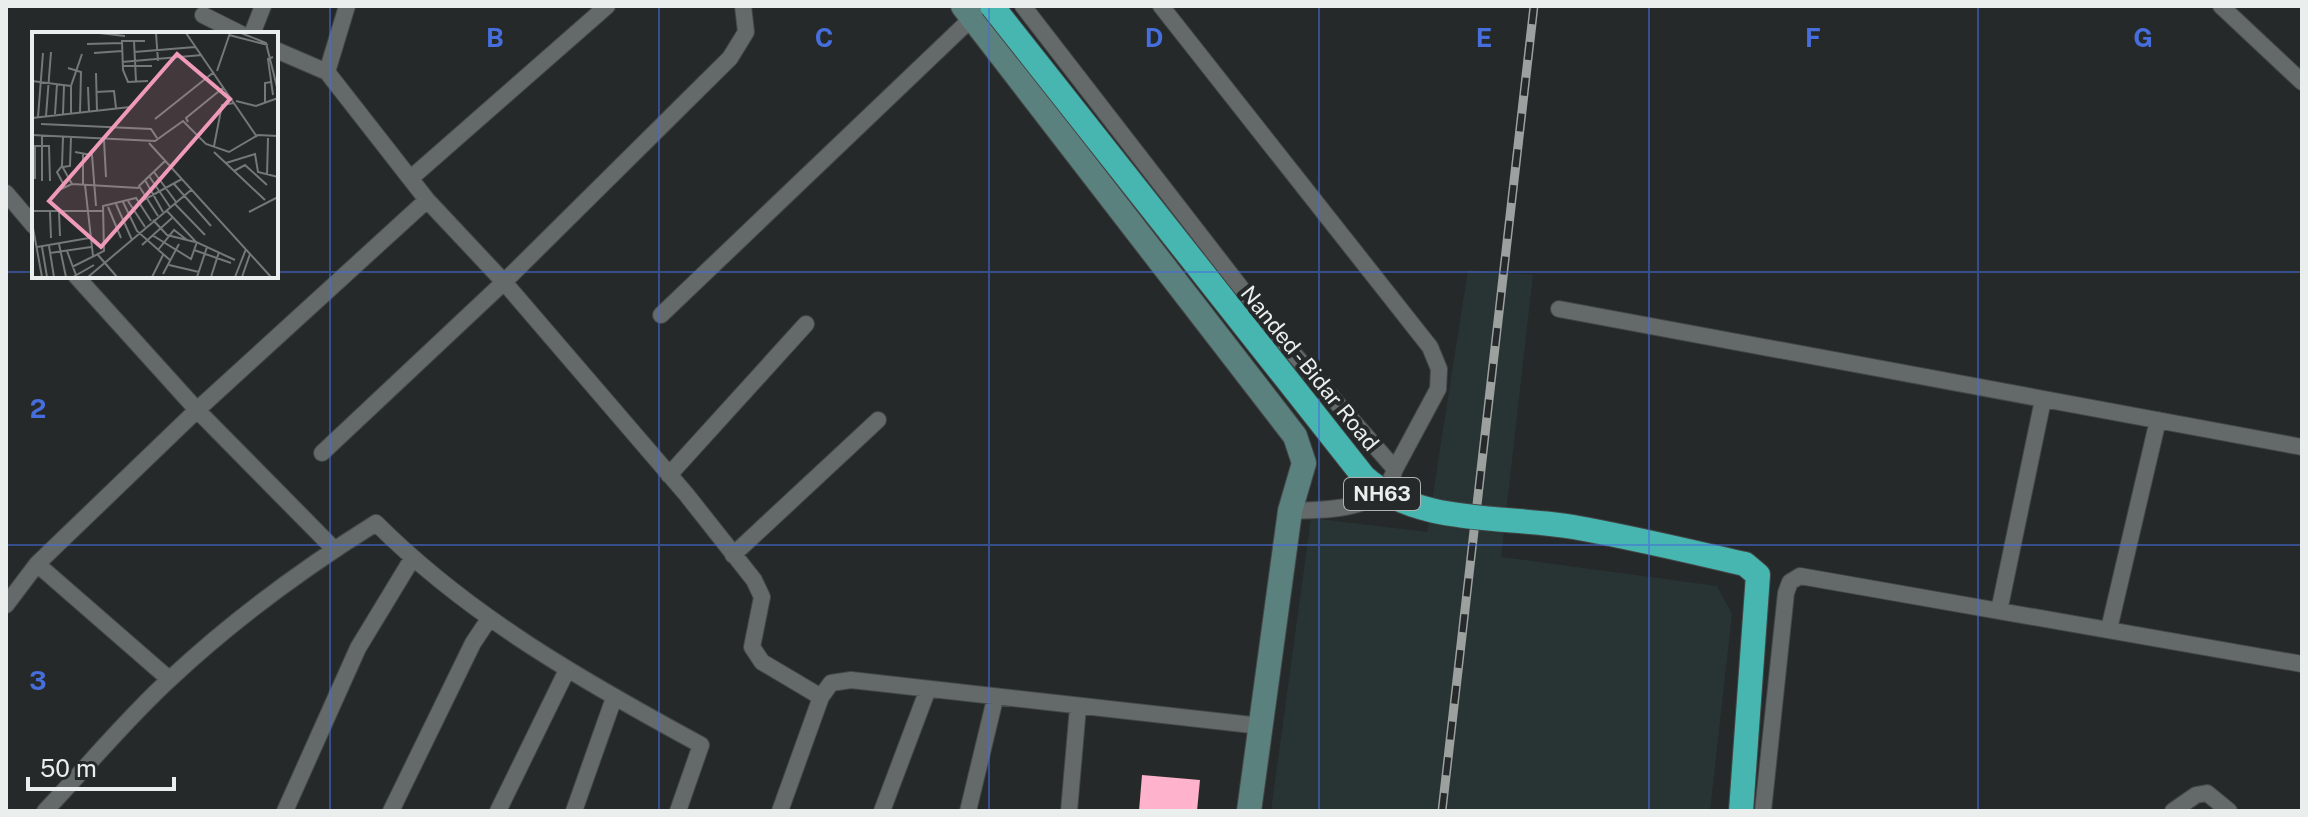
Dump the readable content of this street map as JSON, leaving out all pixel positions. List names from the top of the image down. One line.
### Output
{"streets":{"highway":["Nanded - Bidar Road","NH63"]},"scale_bar":"50 m","grid":{"columns":["B","C","D","E","F","G"],"rows":["2","3"]}}
